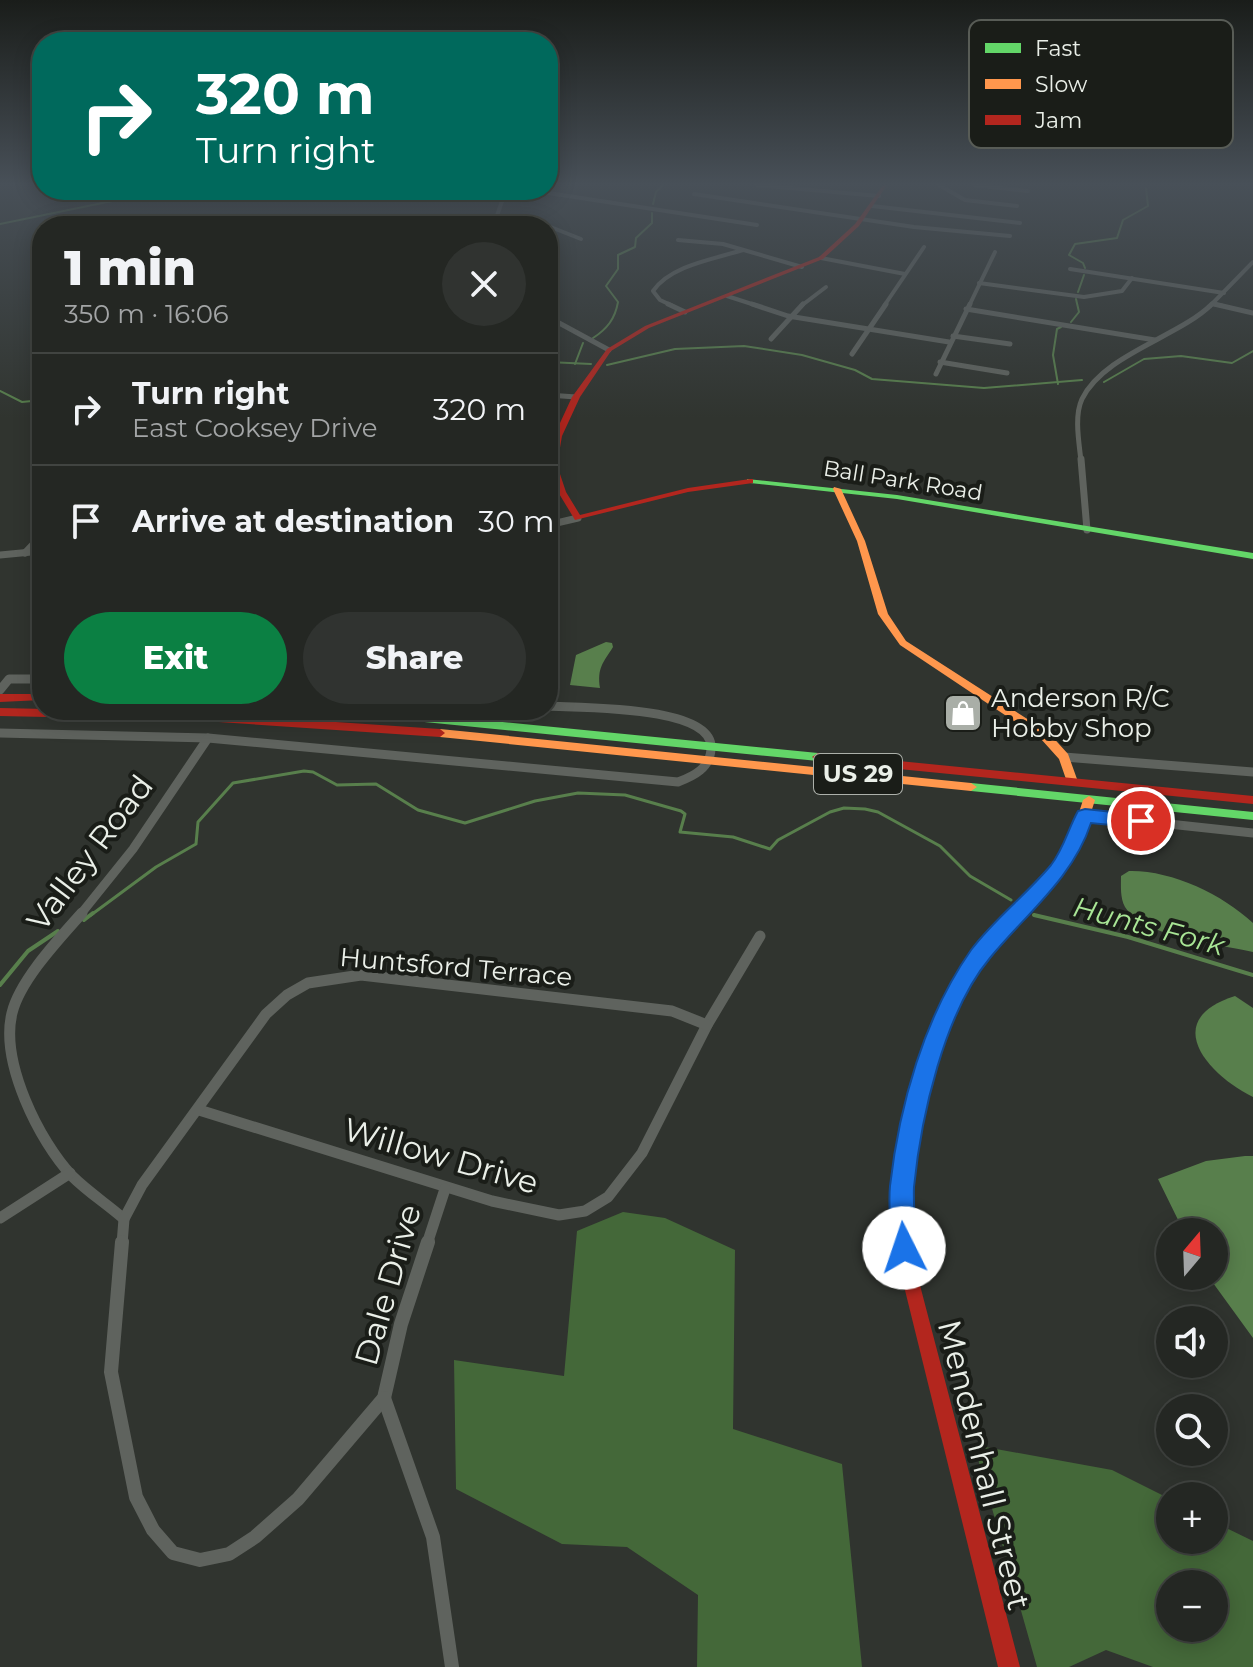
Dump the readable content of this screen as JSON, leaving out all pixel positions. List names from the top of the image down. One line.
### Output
{"streets":{"main road":["Ball Park Road","US 29","Mendenhall Street"],"street":["Valley Road","Huntsford Terrace","Willow Drive","Dale Drive"]},"crossings":[["US 29","Mendenhall Street"],["Valley Road","Huntsford Terrace"],["Huntsford Terrace","Willow Drive"],["Willow Drive","Dale Drive"]],"water":["Hunts Fork"],"places":{"shop":["Anderson R/C Hobby Shop"]},"legend":["Fast","Slow","Jam"],"north":"top","page":{"turn":["320 m","Turn right"],"heading":["1 min","350 m · 16:06"],"list":[{"name":"Turn right","note":"East Cooksey Drive","value":"320 m"},{"name":"Arrive at destination","value":"30 m"}],"buttons":["Exit","Share"],"map_buttons":["+","−"]}}
